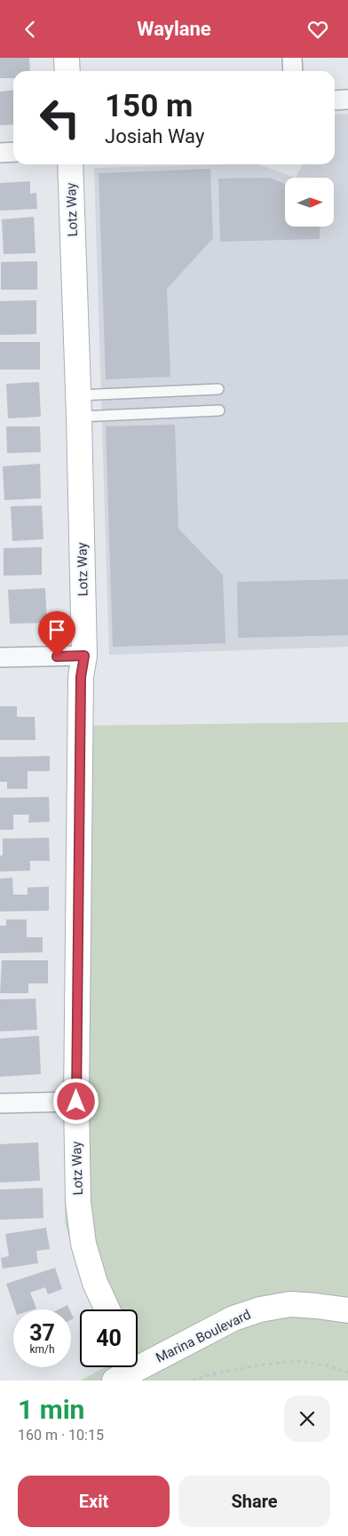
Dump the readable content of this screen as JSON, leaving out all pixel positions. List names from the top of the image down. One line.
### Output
{"streets":{"street":["Lotz Way","Marina Boulevard"]},"north":"right","page":{"header":"Waylane","turn":["150 m","Josiah Way"],"speed":"37 km/h","limit":"40","heading":["1 min","160 m · 10:15"],"buttons":["Exit","Share"]}}
